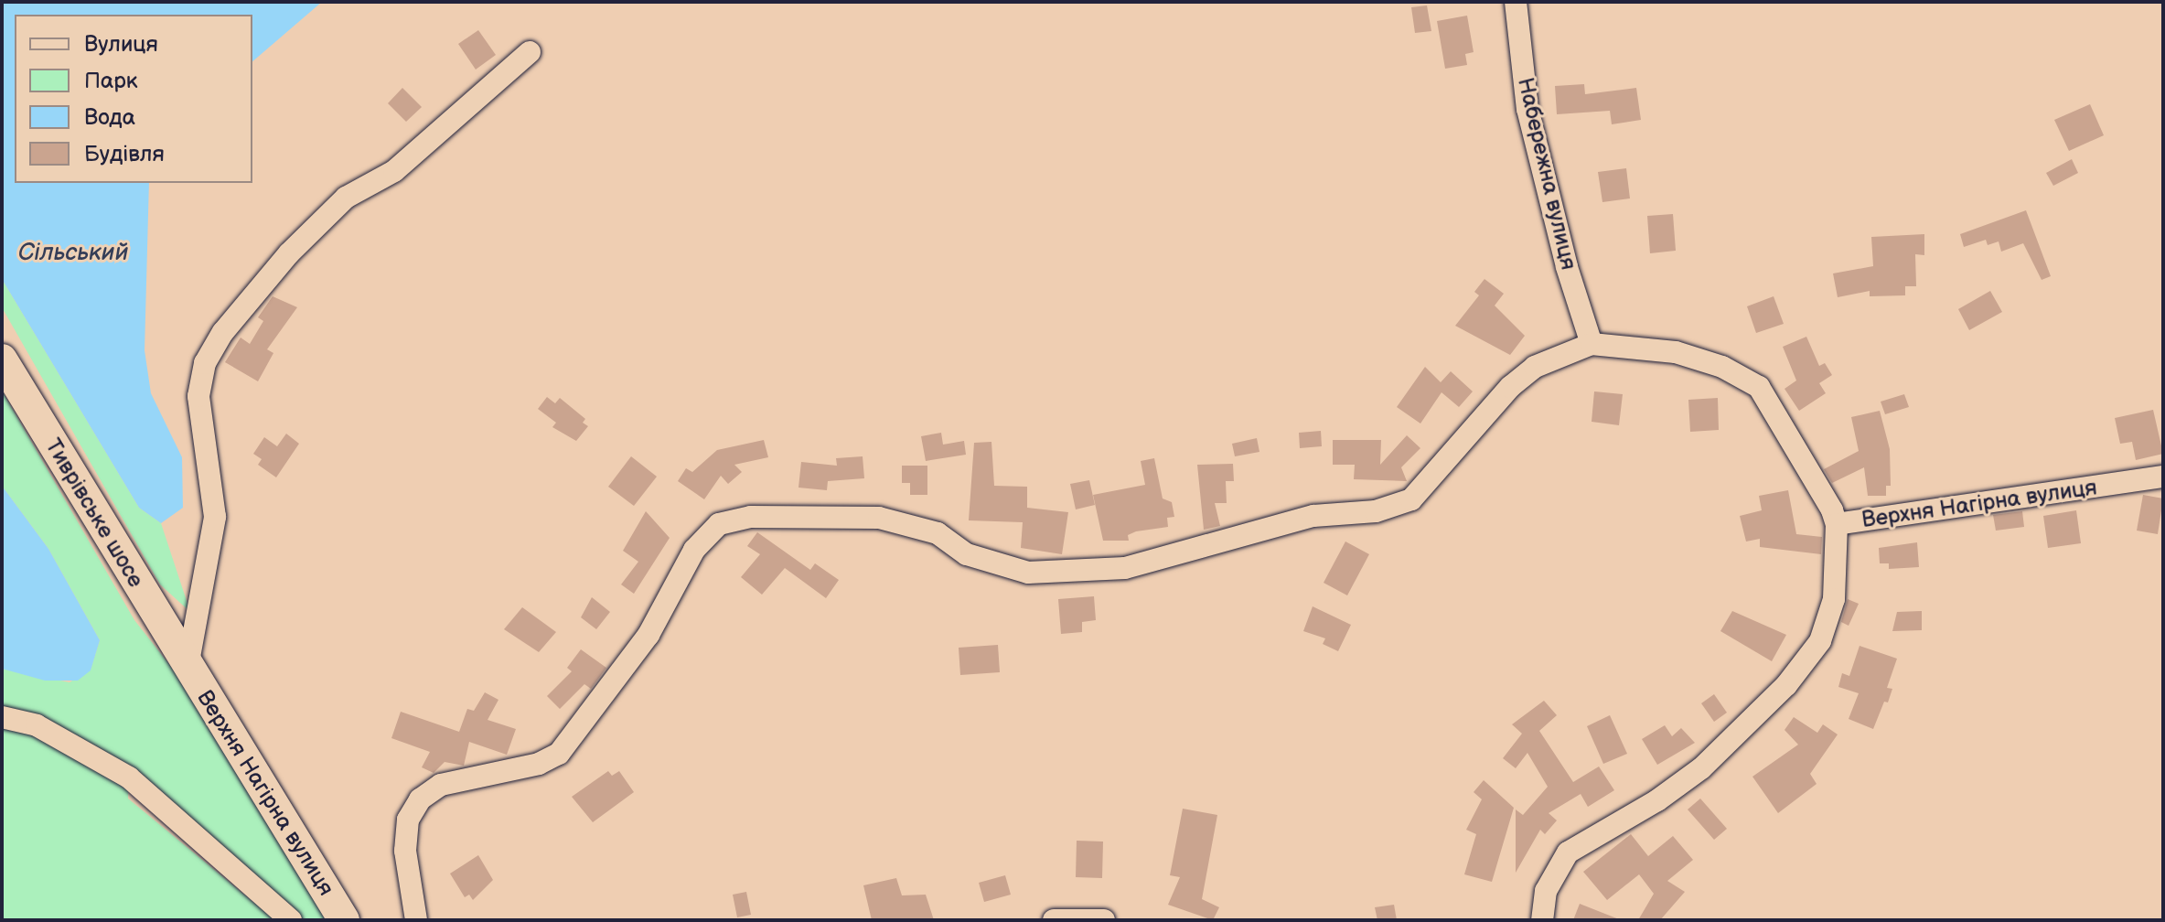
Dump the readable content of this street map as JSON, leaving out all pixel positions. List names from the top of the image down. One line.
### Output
{"streets":{"main road":["Верхня Нагірна вулиця","Тиврівське шосе"],"street":["Набережна вулиця"]},"crossings":[["Верхня Нагірна вулиця","Тиврівське шосе"]],"water":["Сільський"],"legend":["Вулиця","Парк","Вода","Будівля"]}
